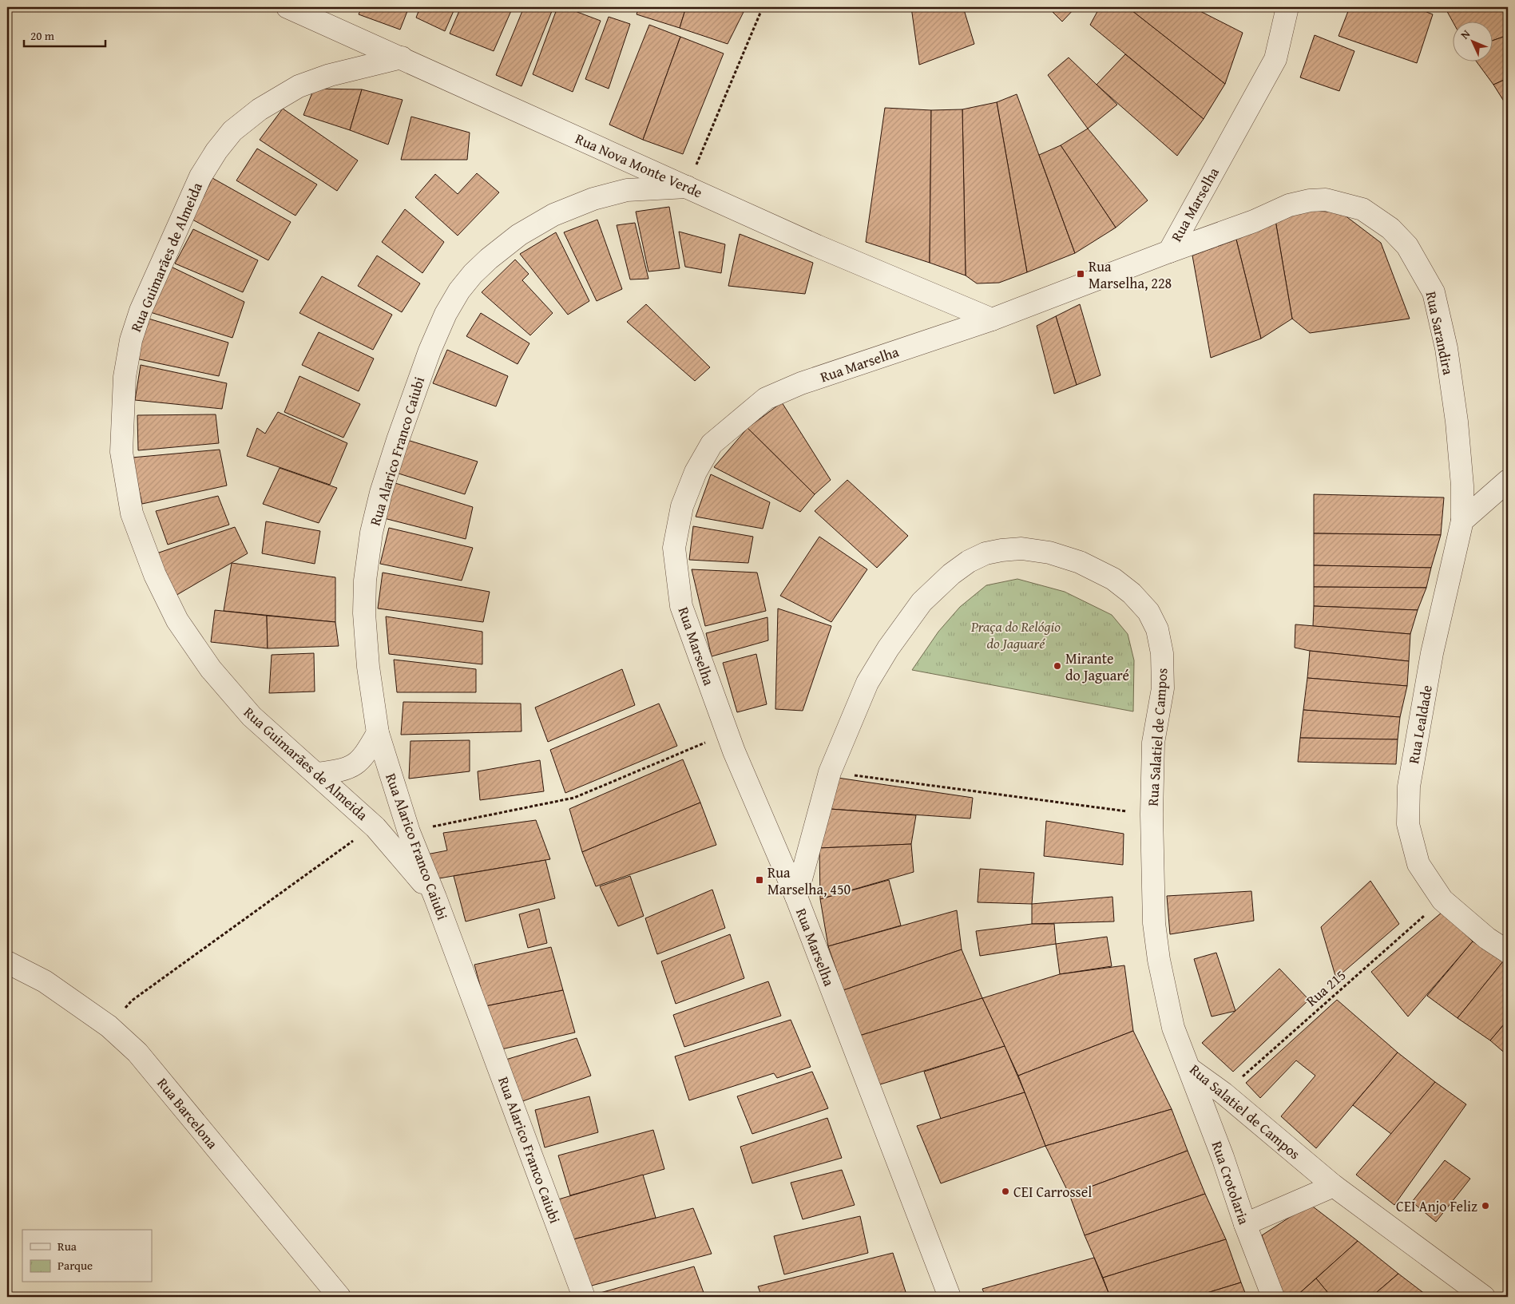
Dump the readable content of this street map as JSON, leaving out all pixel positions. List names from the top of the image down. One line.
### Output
{"streets":{"street":["Rua Nova Monte Verde","Rua Marselha","Rua Guimarães de Almeida","Rua Sarandira","Rua Alarico Franco Caiubi","Rua Lealdade","Rua Salatiel de Campos","Rua Barcelona","Rua Crotolaria"],"path":["Rua 215"]},"crossings":[["Rua Nova Monte Verde","Rua Marselha"],["Rua Nova Monte Verde","Rua Guimarães de Almeida"],["Rua Nova Monte Verde","Rua Alarico Franco Caiubi"],["Rua Marselha","Rua Sarandira"],["Rua Marselha","Rua Salatiel de Campos"],["Rua Guimarães de Almeida","Rua Alarico Franco Caiubi"],["Rua Sarandira","Rua Lealdade"],["Rua Lealdade","Rua 215"],["Rua Salatiel de Campos","Rua 215"],["Rua Salatiel de Campos","Rua Crotolaria"]],"parks":["Praça do Relógio do Jaguaré"],"places":{"transit":["Rua Marselha, 228","Rua Marselha, 450"],"other":["Mirante do Jaguaré","CEI Carrossel","CEI Anjo Feliz"]},"legend":["Rua","Parque"],"scale_bar":"20 m","north":"top left"}
